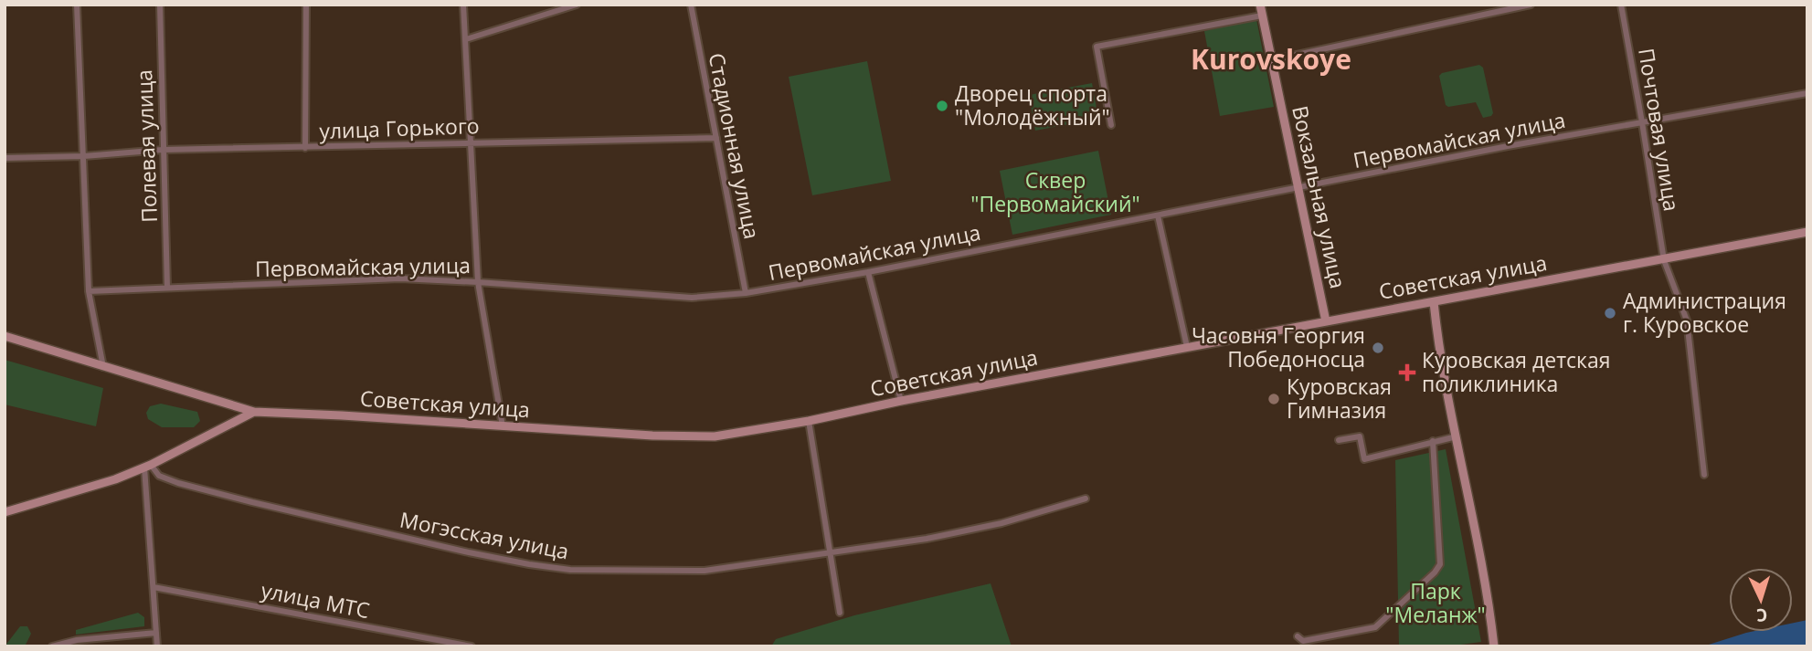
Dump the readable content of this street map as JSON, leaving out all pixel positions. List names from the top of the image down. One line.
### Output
{"streets":{"street":["улица Горького","Почтовая улица","Первомайская улица","Полевая улица","Стадионная улица","Вокзальная улица","Советская улица","Могэсская улица","улица МТС"]},"crossings":[["улица Горького","Полевая улица"],["улица Горького","Стадионная улица"],["Почтовая улица","Первомайская улица"],["Почтовая улица","Советская улица"],["Первомайская улица","Полевая улица"],["Первомайская улица","Стадионная улица"],["Первомайская улица","Вокзальная улица"],["Вокзальная улица","Советская улица"]],"districts":["Kurovskoye"],"parks":["Сквер \"Первомайский\"","Парк \"Меланж\""],"places":{"other":["Дворец спорта \"Молодёжный\"","Администрация г. Куровское","Часовня Георгия Победоносца","Куровская Гимназия"],"health":["Куровская детская поликлиника"]},"north":"bottom"}
